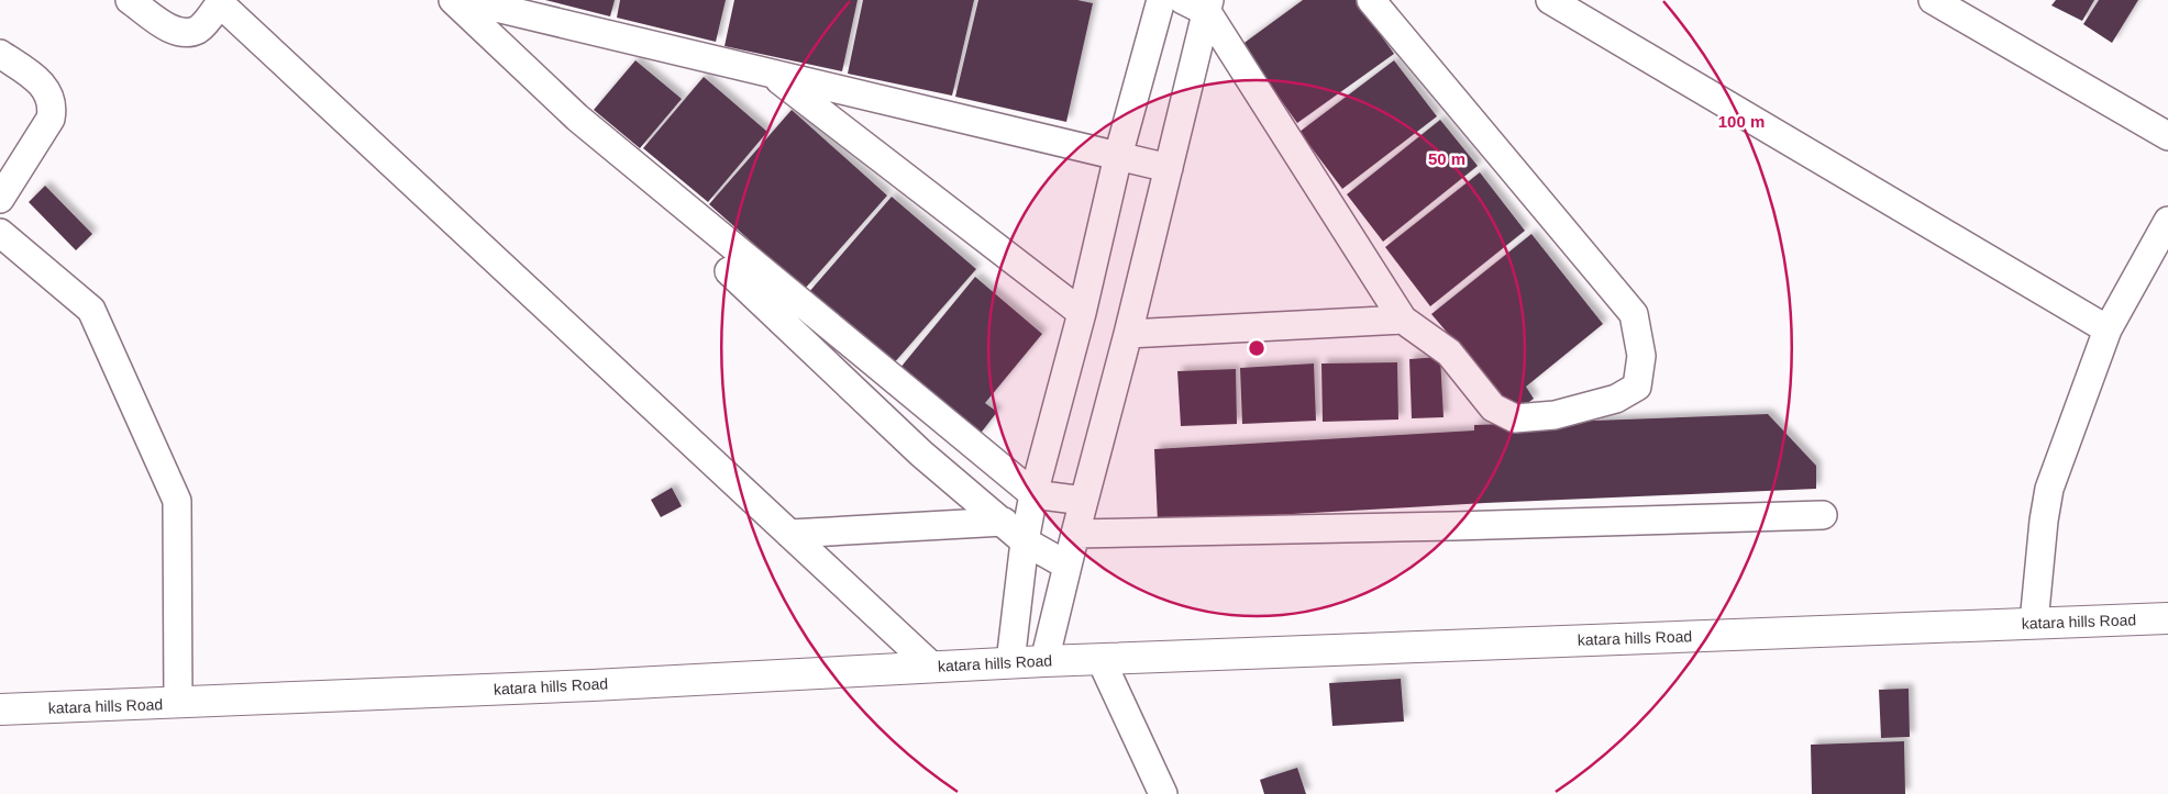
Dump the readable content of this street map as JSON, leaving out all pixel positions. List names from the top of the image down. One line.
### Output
{"streets":{"main road":["katara hills Road"]},"rings":["100 m","50 m"]}
